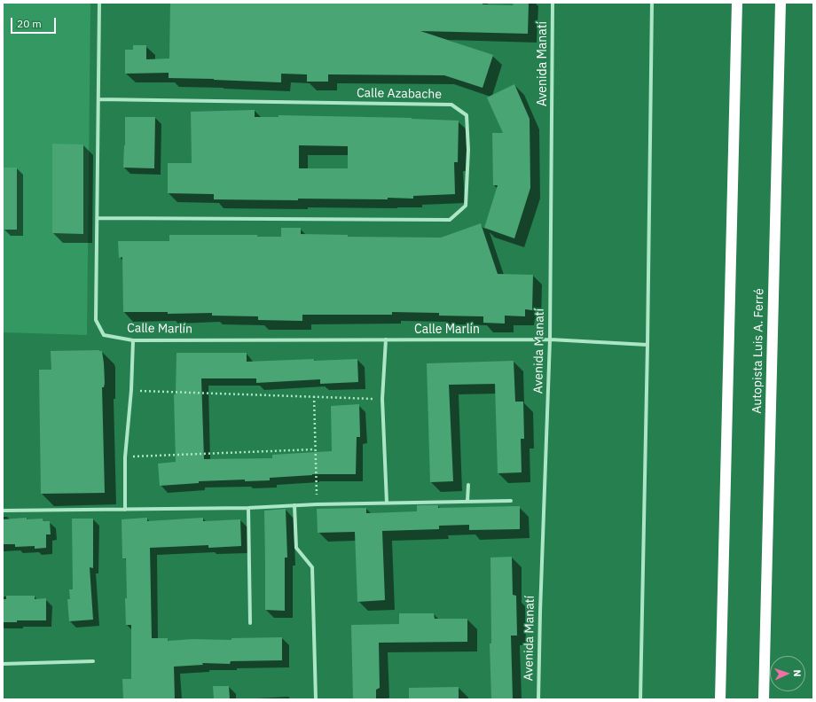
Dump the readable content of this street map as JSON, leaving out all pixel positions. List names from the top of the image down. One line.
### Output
{"streets":{"highway":["Autopista Luis A. Ferré"],"street":["Avenida Manatí","Calle Azabache","Calle Marlín"]},"crossings":[["Avenida Manatí","Calle Marlín"],["Calle Azabache","Calle Marlín"]],"scale_bar":"20 m","north":"right"}
